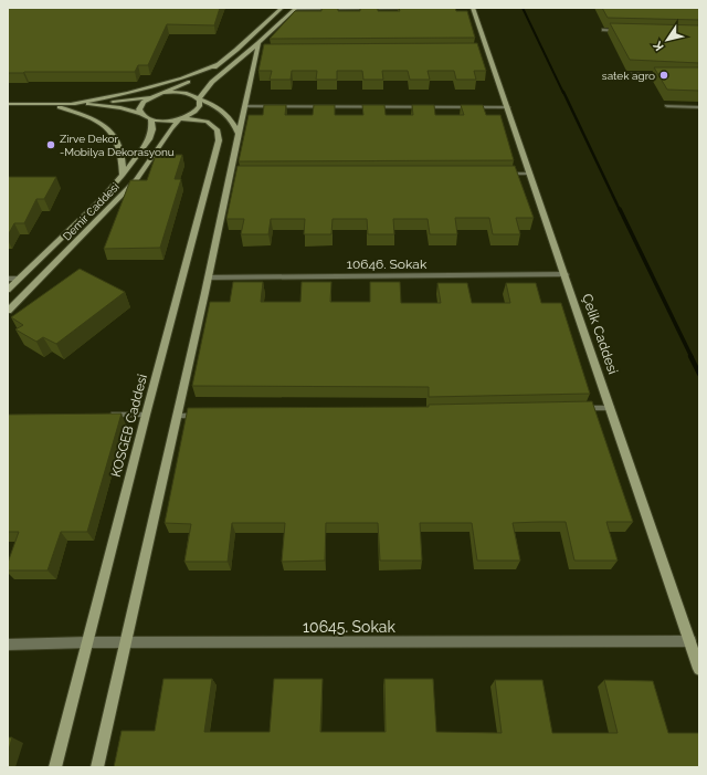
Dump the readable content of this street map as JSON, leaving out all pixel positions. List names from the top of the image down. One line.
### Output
{"streets":{"main road":["Demir Caddesi","Çelik Caddesi","KOSGEB Caddesi"],"street":["10646. Sokak","10645. Sokak"]},"crossings":[["Demir Caddesi","KOSGEB Caddesi"],["10646. Sokak","Çelik Caddesi"],["Çelik Caddesi","10645. Sokak"],["KOSGEB Caddesi","10645. Sokak"]],"places":["satek agro","Zirve Dekor -Mobilya Dekorasyonu"],"north":"bottom left"}
